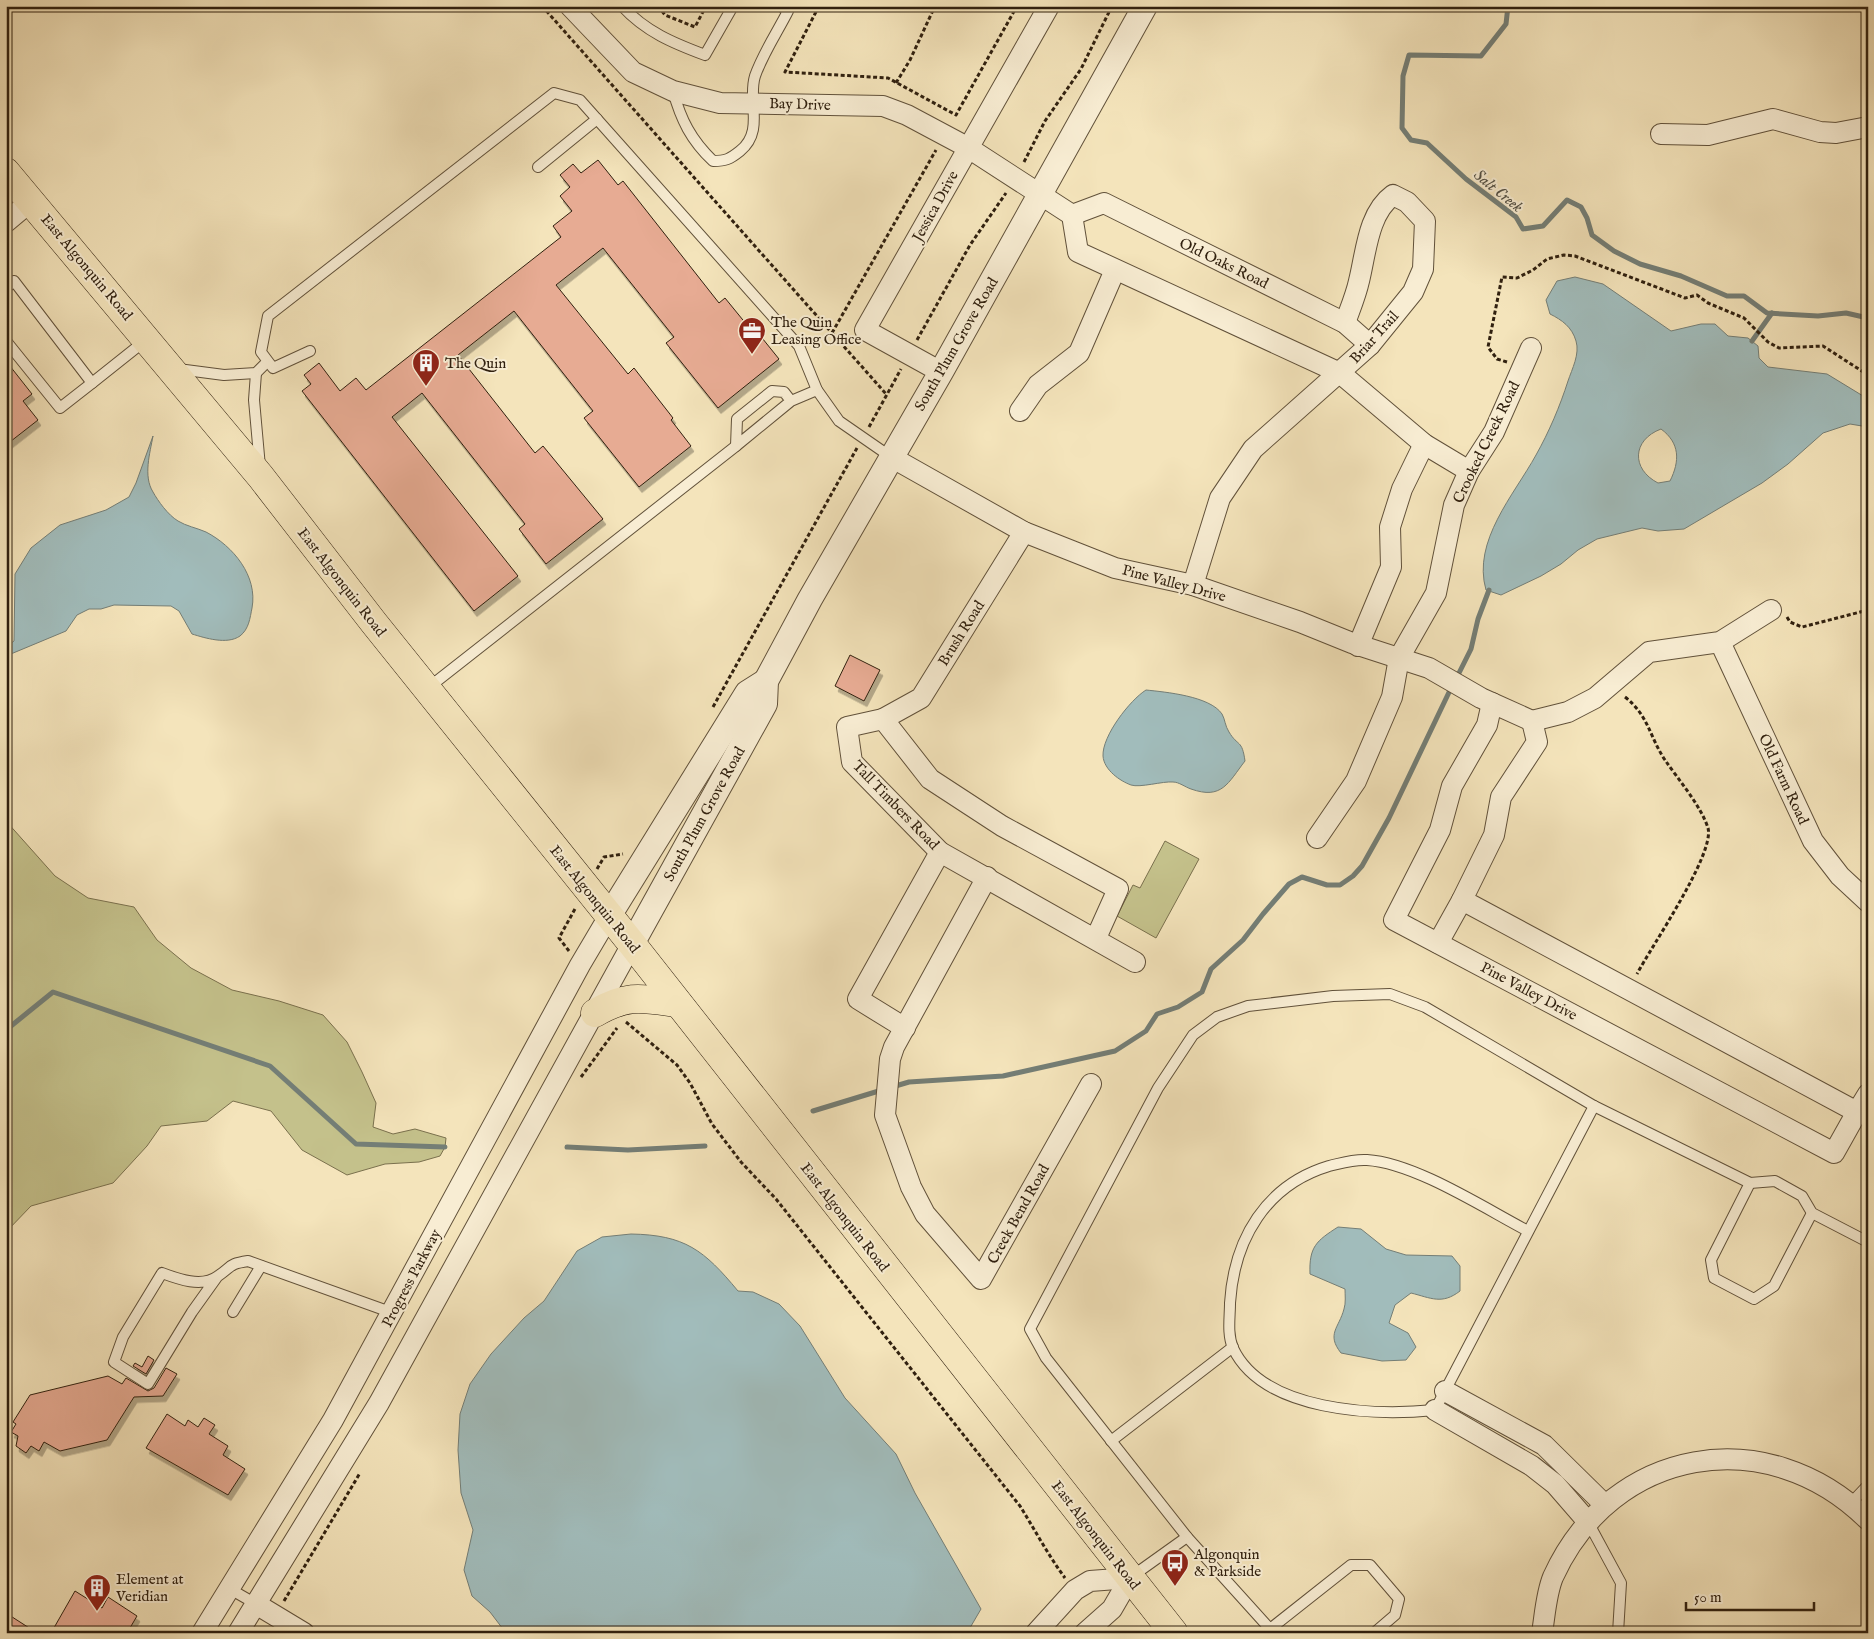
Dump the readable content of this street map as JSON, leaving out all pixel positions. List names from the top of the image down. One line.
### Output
{"streets":{"main road":["East Algonquin Road"],"street":["Bay Drive","Jessica Drive","Old Oaks Road","Briar Trail","South Plum Grove Road","Crooked Creek Road","Pine Valley Drive","Brush Road","Old Farm Road","Tall Timbers Road","Creek Bend Road","Progress Parkway"]},"crossings":[["Bay Drive","Jessica Drive"],["Bay Drive","South Plum Grove Road"],["Jessica Drive","South Plum Grove Road"],["Old Oaks Road","Briar Trail"],["East Algonquin Road","South Plum Grove Road"],["East Algonquin Road","Progress Parkway"],["Briar Trail","Pine Valley Drive"],["South Plum Grove Road","Pine Valley Drive"],["South Plum Grove Road","Progress Parkway"],["Crooked Creek Road","Pine Valley Drive"],["Pine Valley Drive","Brush Road"],["Brush Road","Tall Timbers Road"],["Tall Timbers Road","Creek Bend Road"]],"water":["Salt Creek"],"places":{"office":["The Quin Leasing Office"],"building":["The Quin","Element at Veridian"],"bus stop":["Algonquin & Parkside"]},"scale_bar":"50 m"}
